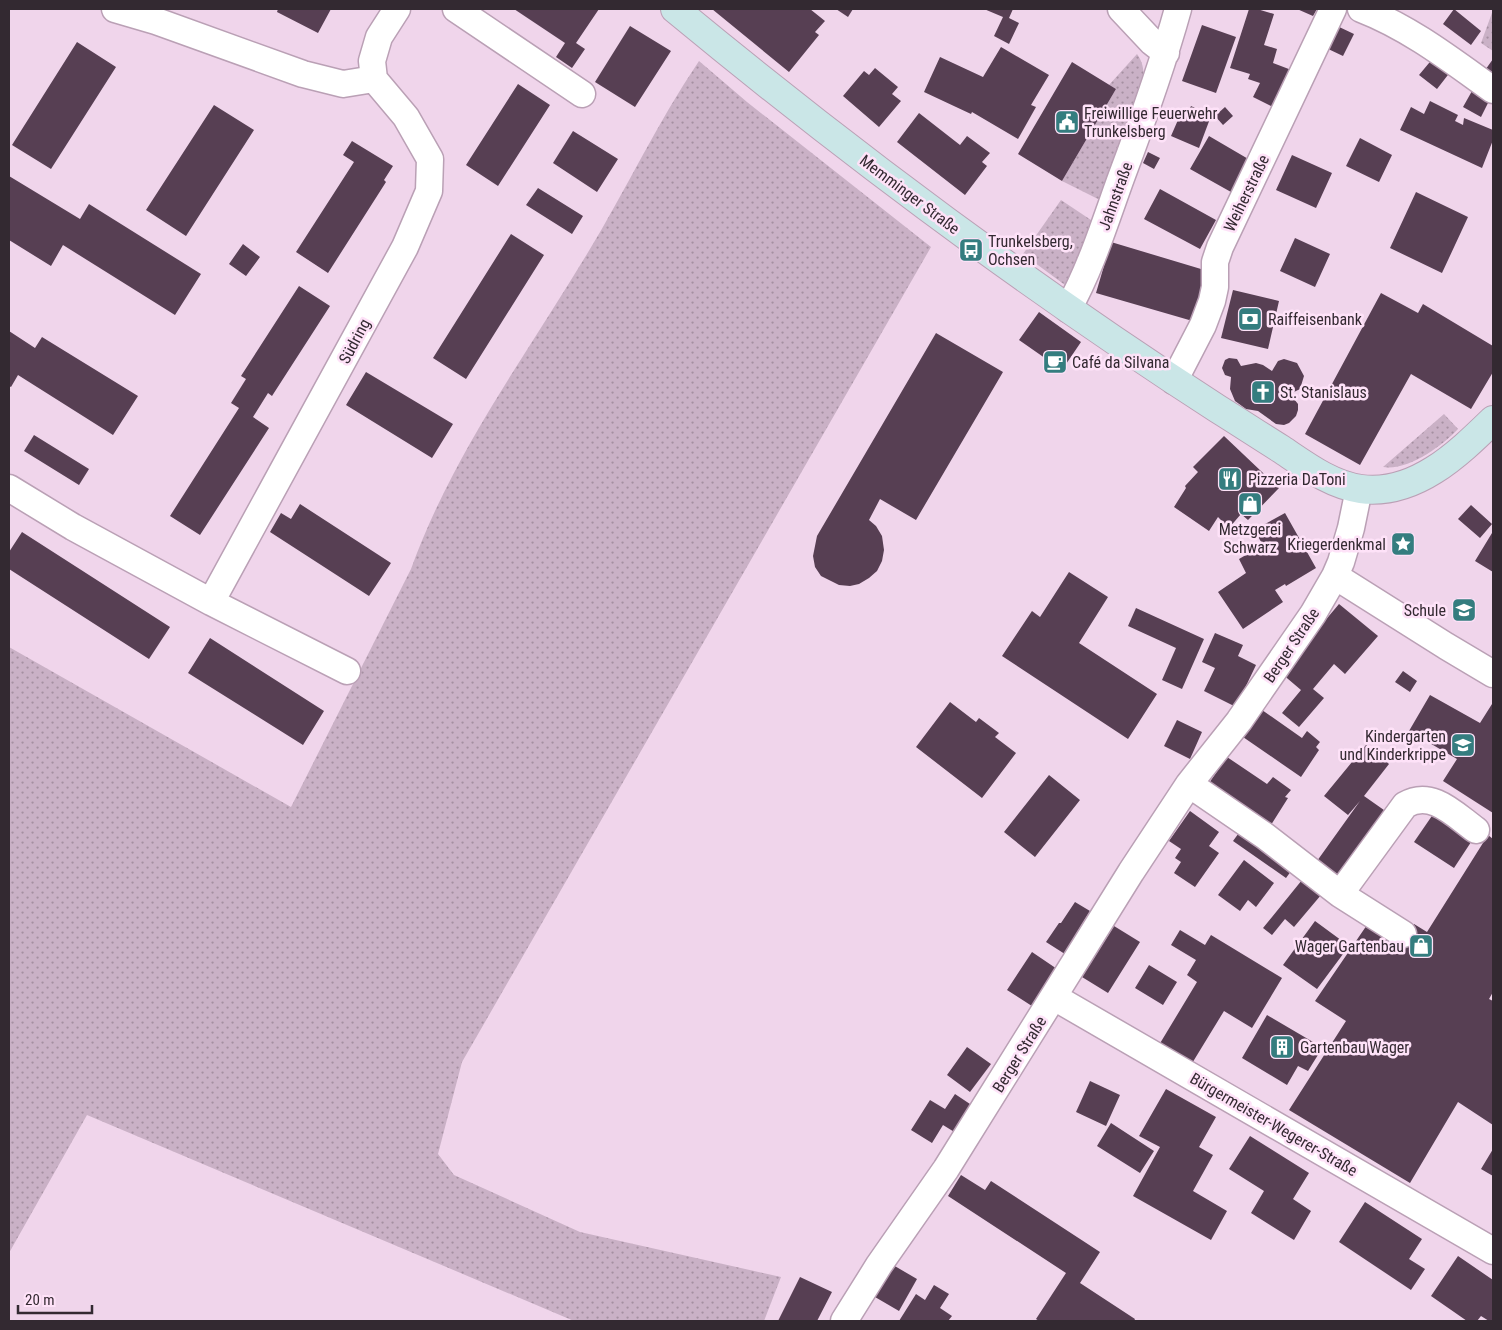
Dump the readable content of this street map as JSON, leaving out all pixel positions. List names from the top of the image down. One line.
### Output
{"streets":{"street":["Weiherstraße","Memminger Straße","Jahnstraße","Südring","Berger Straße","Bürgermeister-Wegerer-Straße"]},"crossings":[["Weiherstraße","Memminger Straße"],["Memminger Straße","Jahnstraße"],["Memminger Straße","Berger Straße"],["Berger Straße","Bürgermeister-Wegerer-Straße"]],"places":{"public building":["Freiwillige Feuerwehr Trunkelsberg"],"bus stop":["Trunkelsberg, Ochsen"],"bank":["Raiffeisenbank"],"cafe":["Café da Silvana"],"church":["St. Stanislaus"],"restaurant":["Pizzeria DaToni"],"shop":["Metzgerei Schwarz","Wager Gartenbau"],"place":["Kriegerdenkmal"],"school or university":["Schule","Kindergarten und Kinderkrippe"],"building":["Gartenbau Wager"]},"scale_bar":"20 m"}
